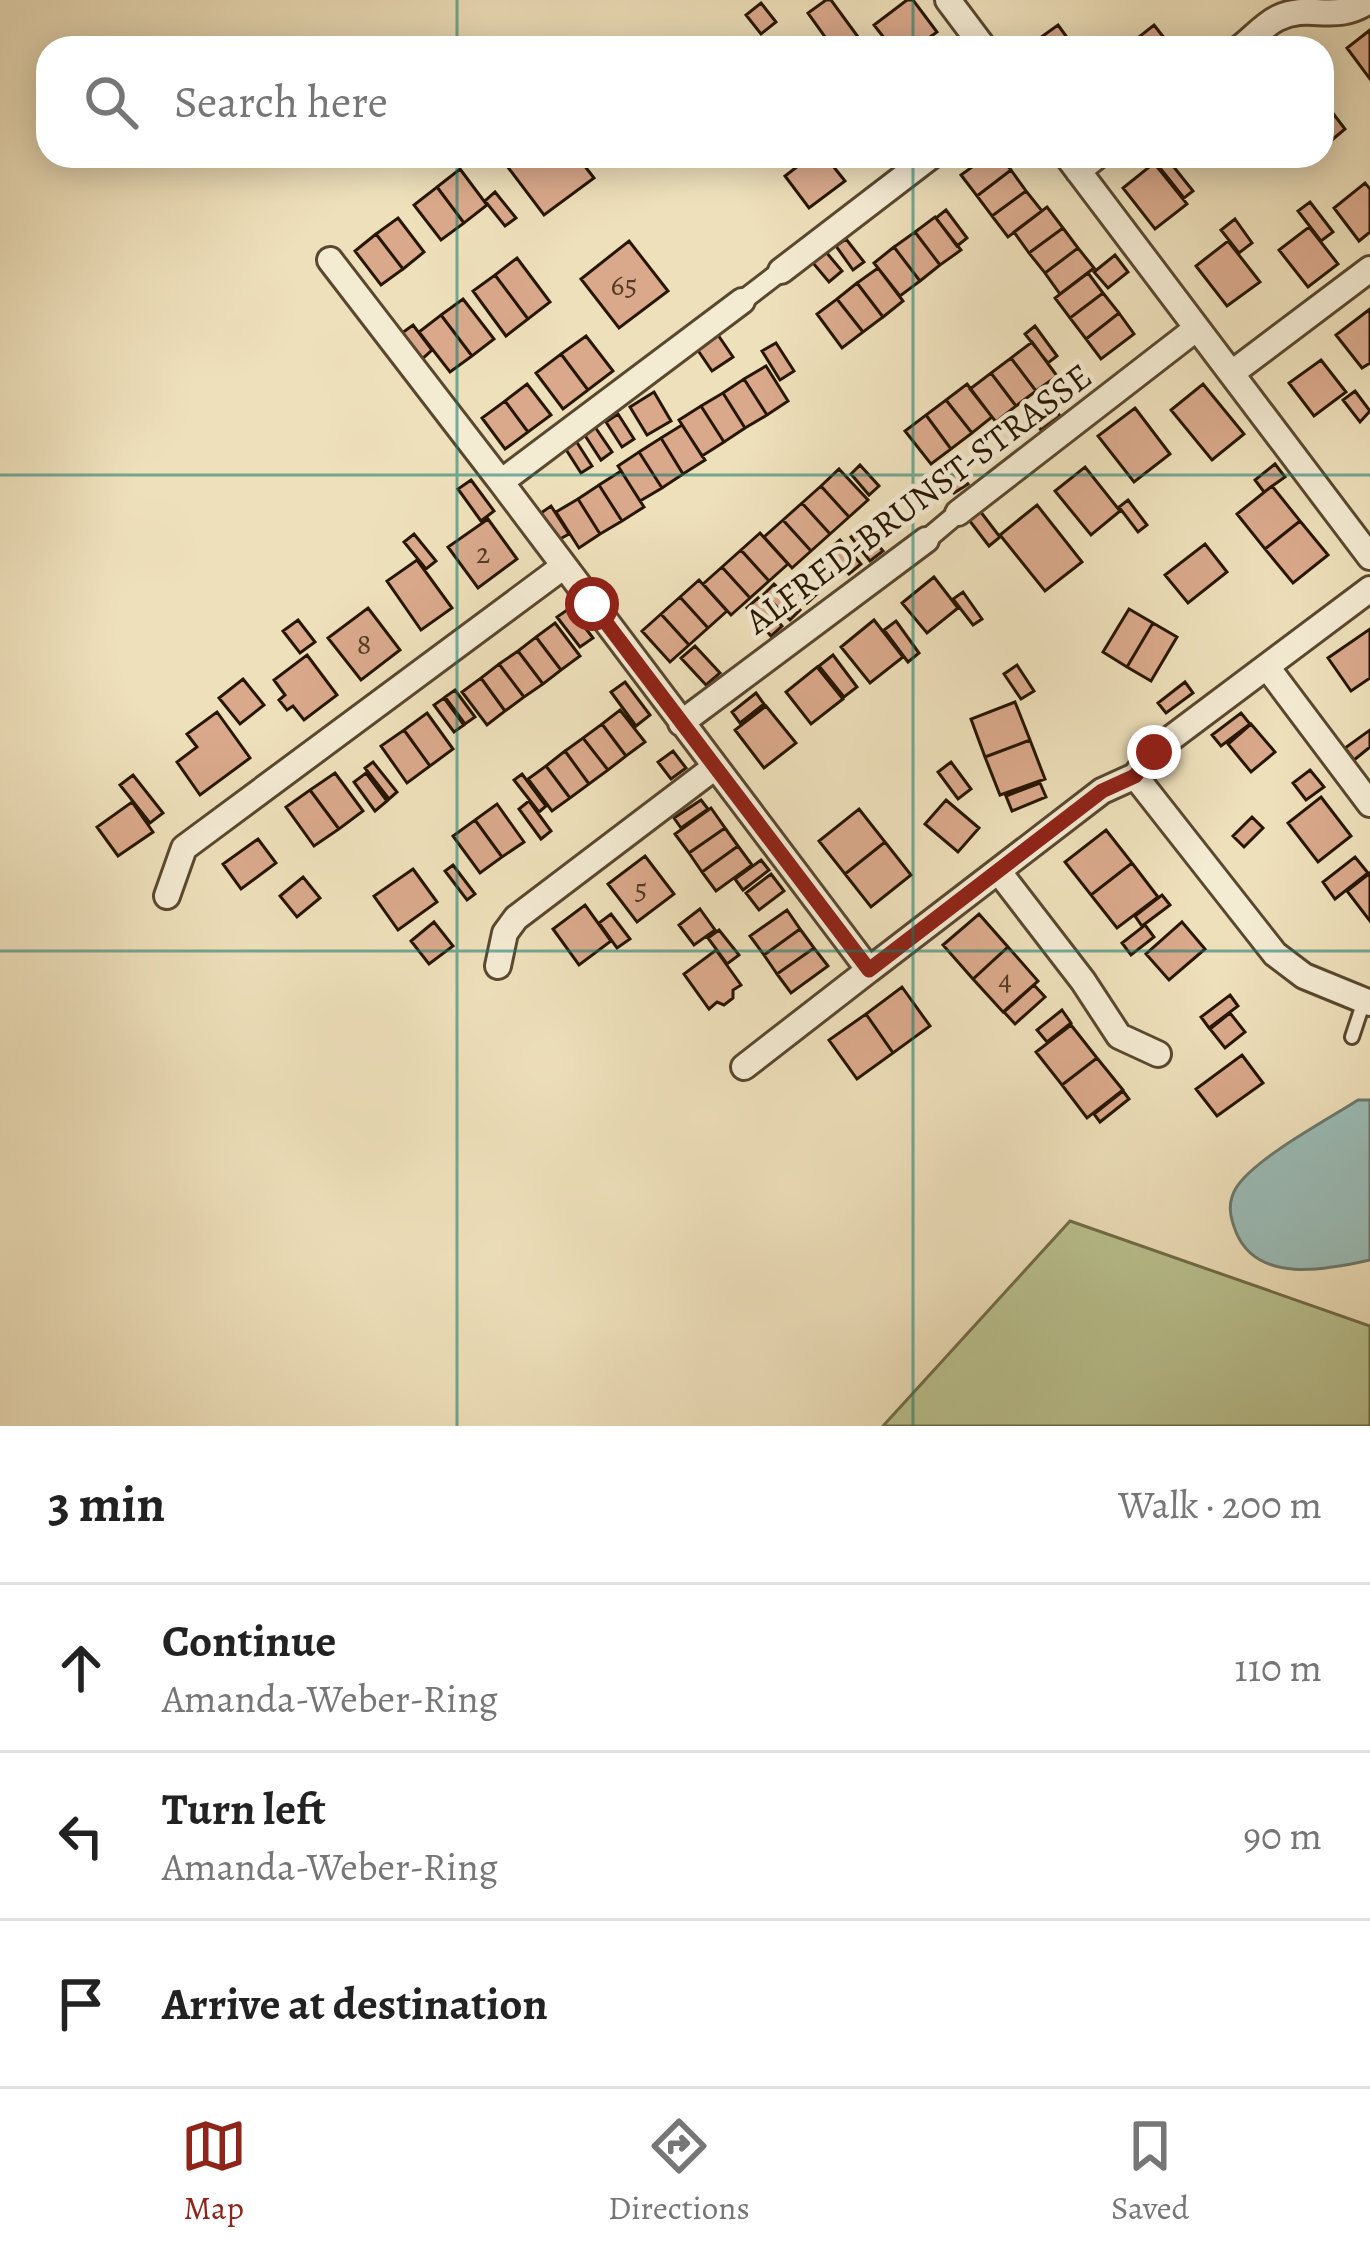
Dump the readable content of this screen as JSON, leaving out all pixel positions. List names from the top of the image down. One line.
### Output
{"streets":{"street":["ALFRED-BRUNST-STRASSE"]},"house_numbers":["65","2","8","5","4"],"page":{"search":"Search here","heading":["3 min","Walk · 200 m"],"list":[["Continue","Amanda-Weber-Ring","110 m"],["Turn left","Amanda-Weber-Ring","90 m"],"Arrive at destination"],"nav":["Map","Directions","Saved"]}}
